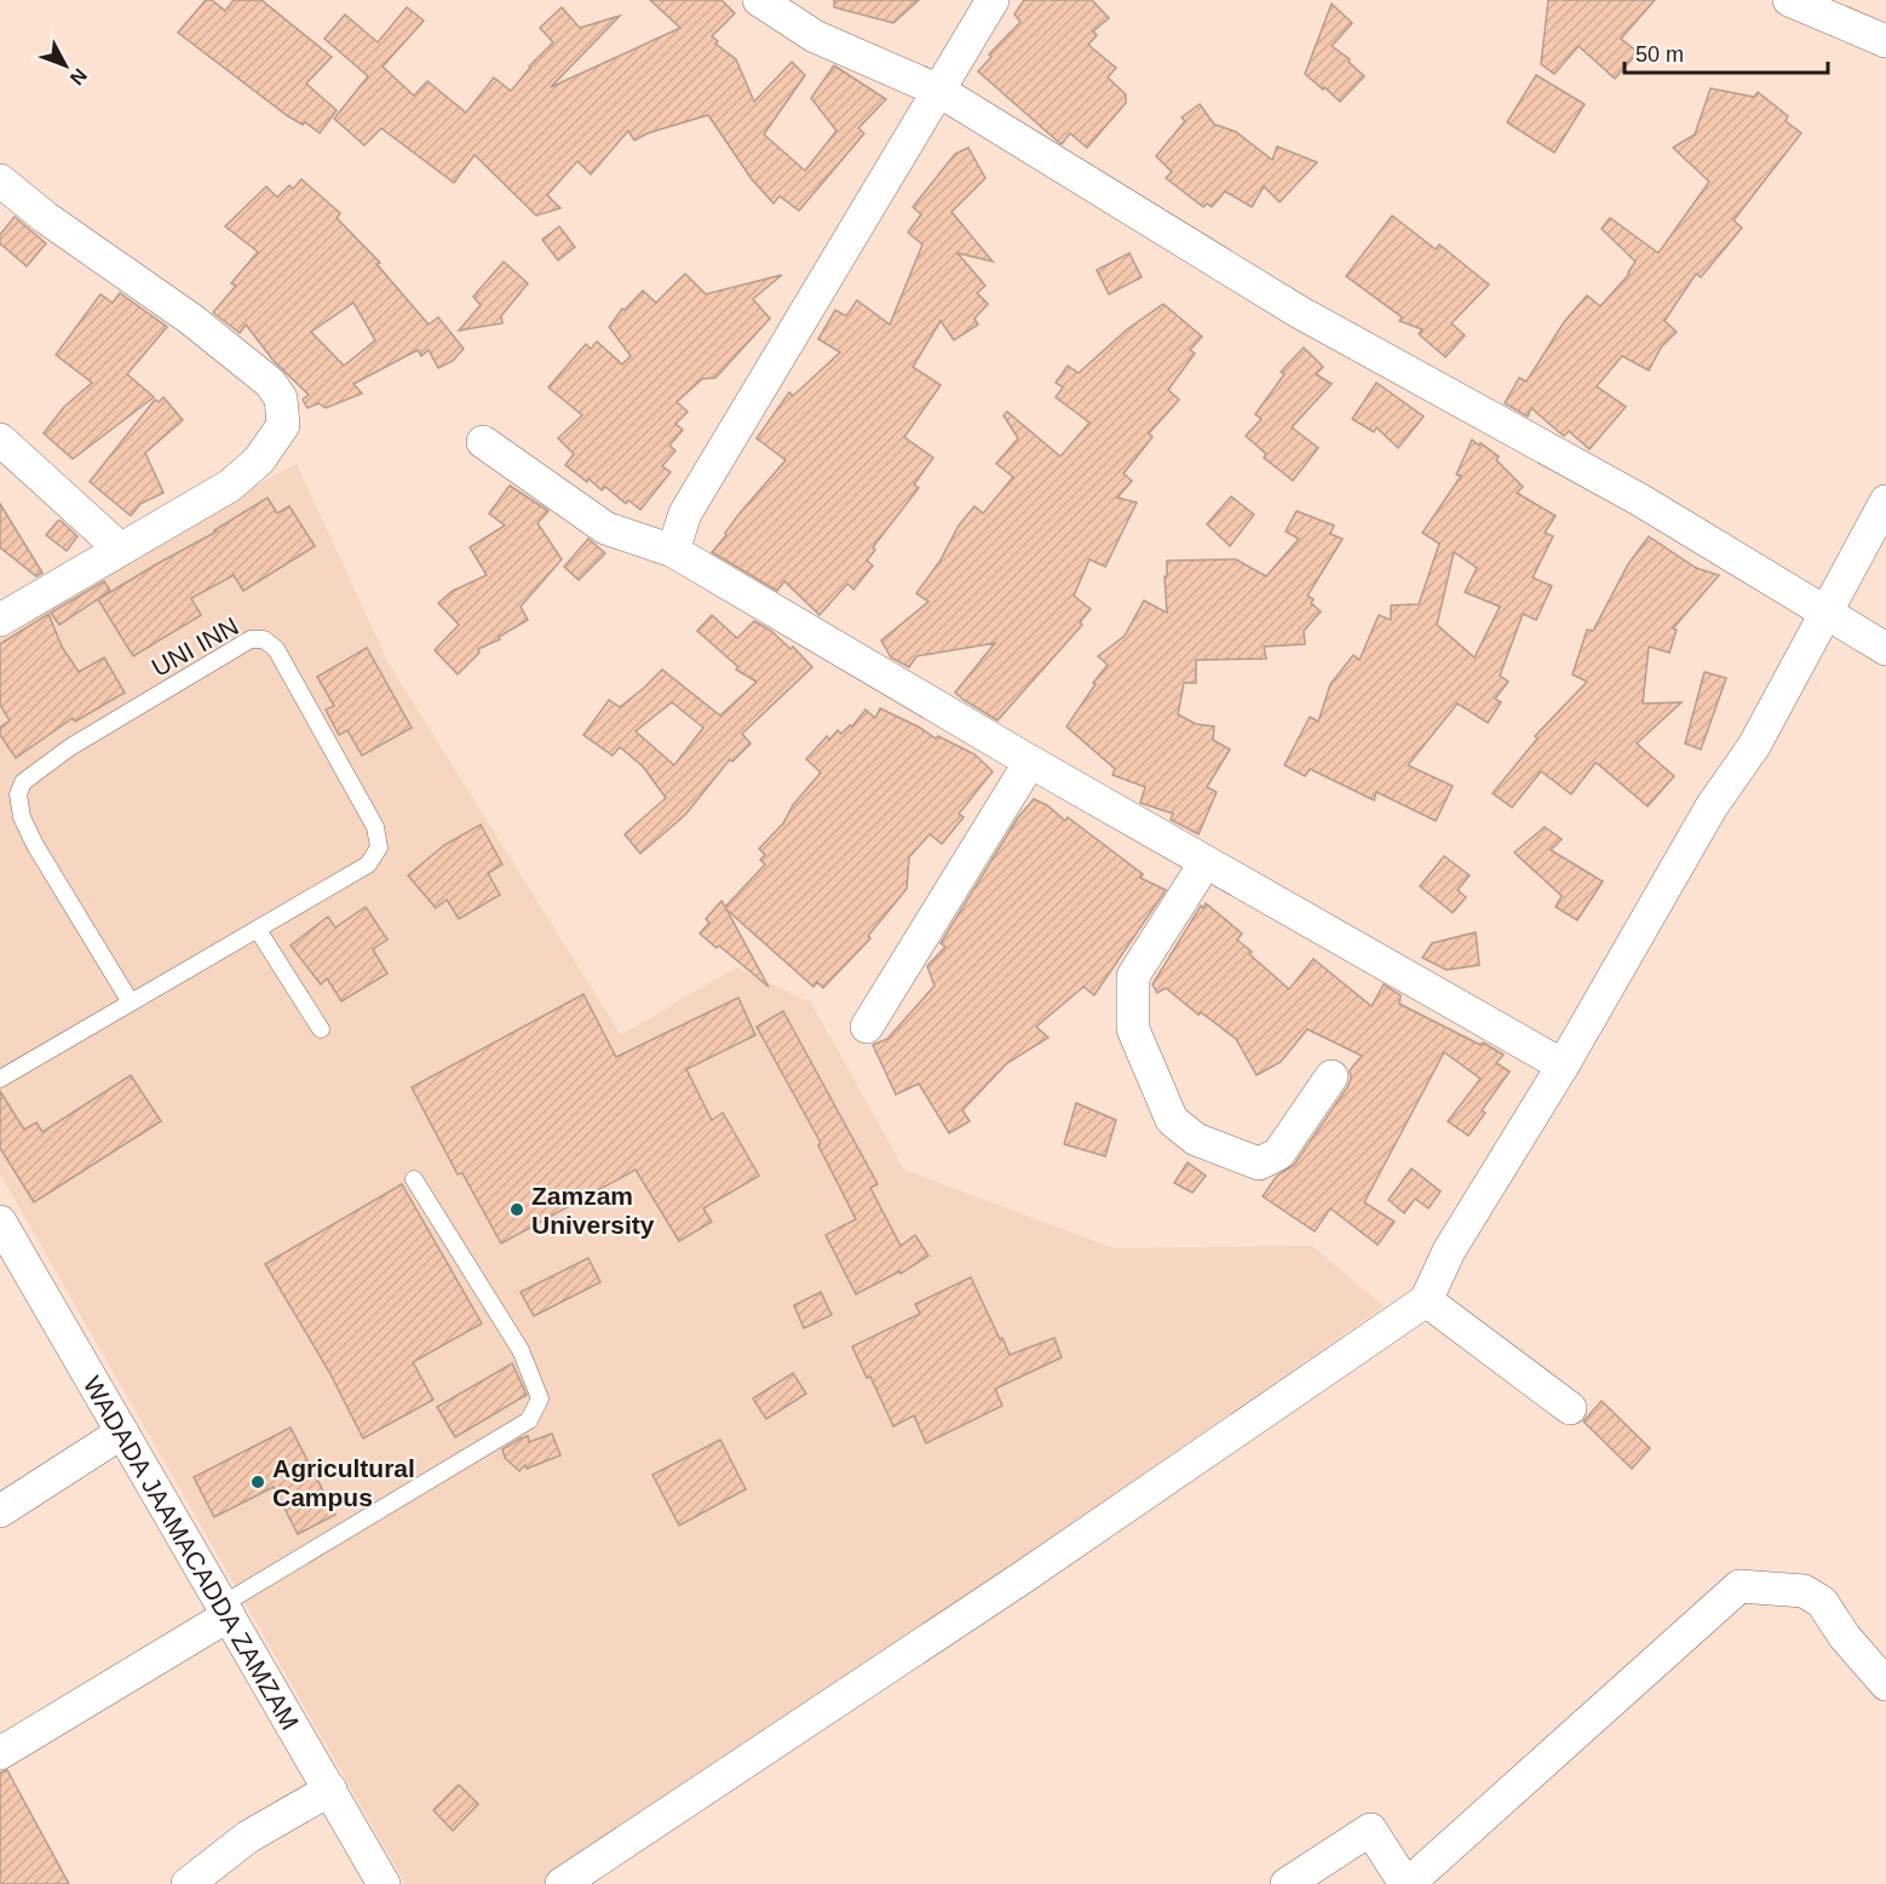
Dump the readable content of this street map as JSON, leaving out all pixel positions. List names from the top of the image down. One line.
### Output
{"streets":{"street":["WADADA JAAMACADDA ZAMZAM"],"lane":["UNI INN"]},"places":["Zamzam University","Agricultural Campus"],"scale_bar":"50 m","north":"bottom right"}
